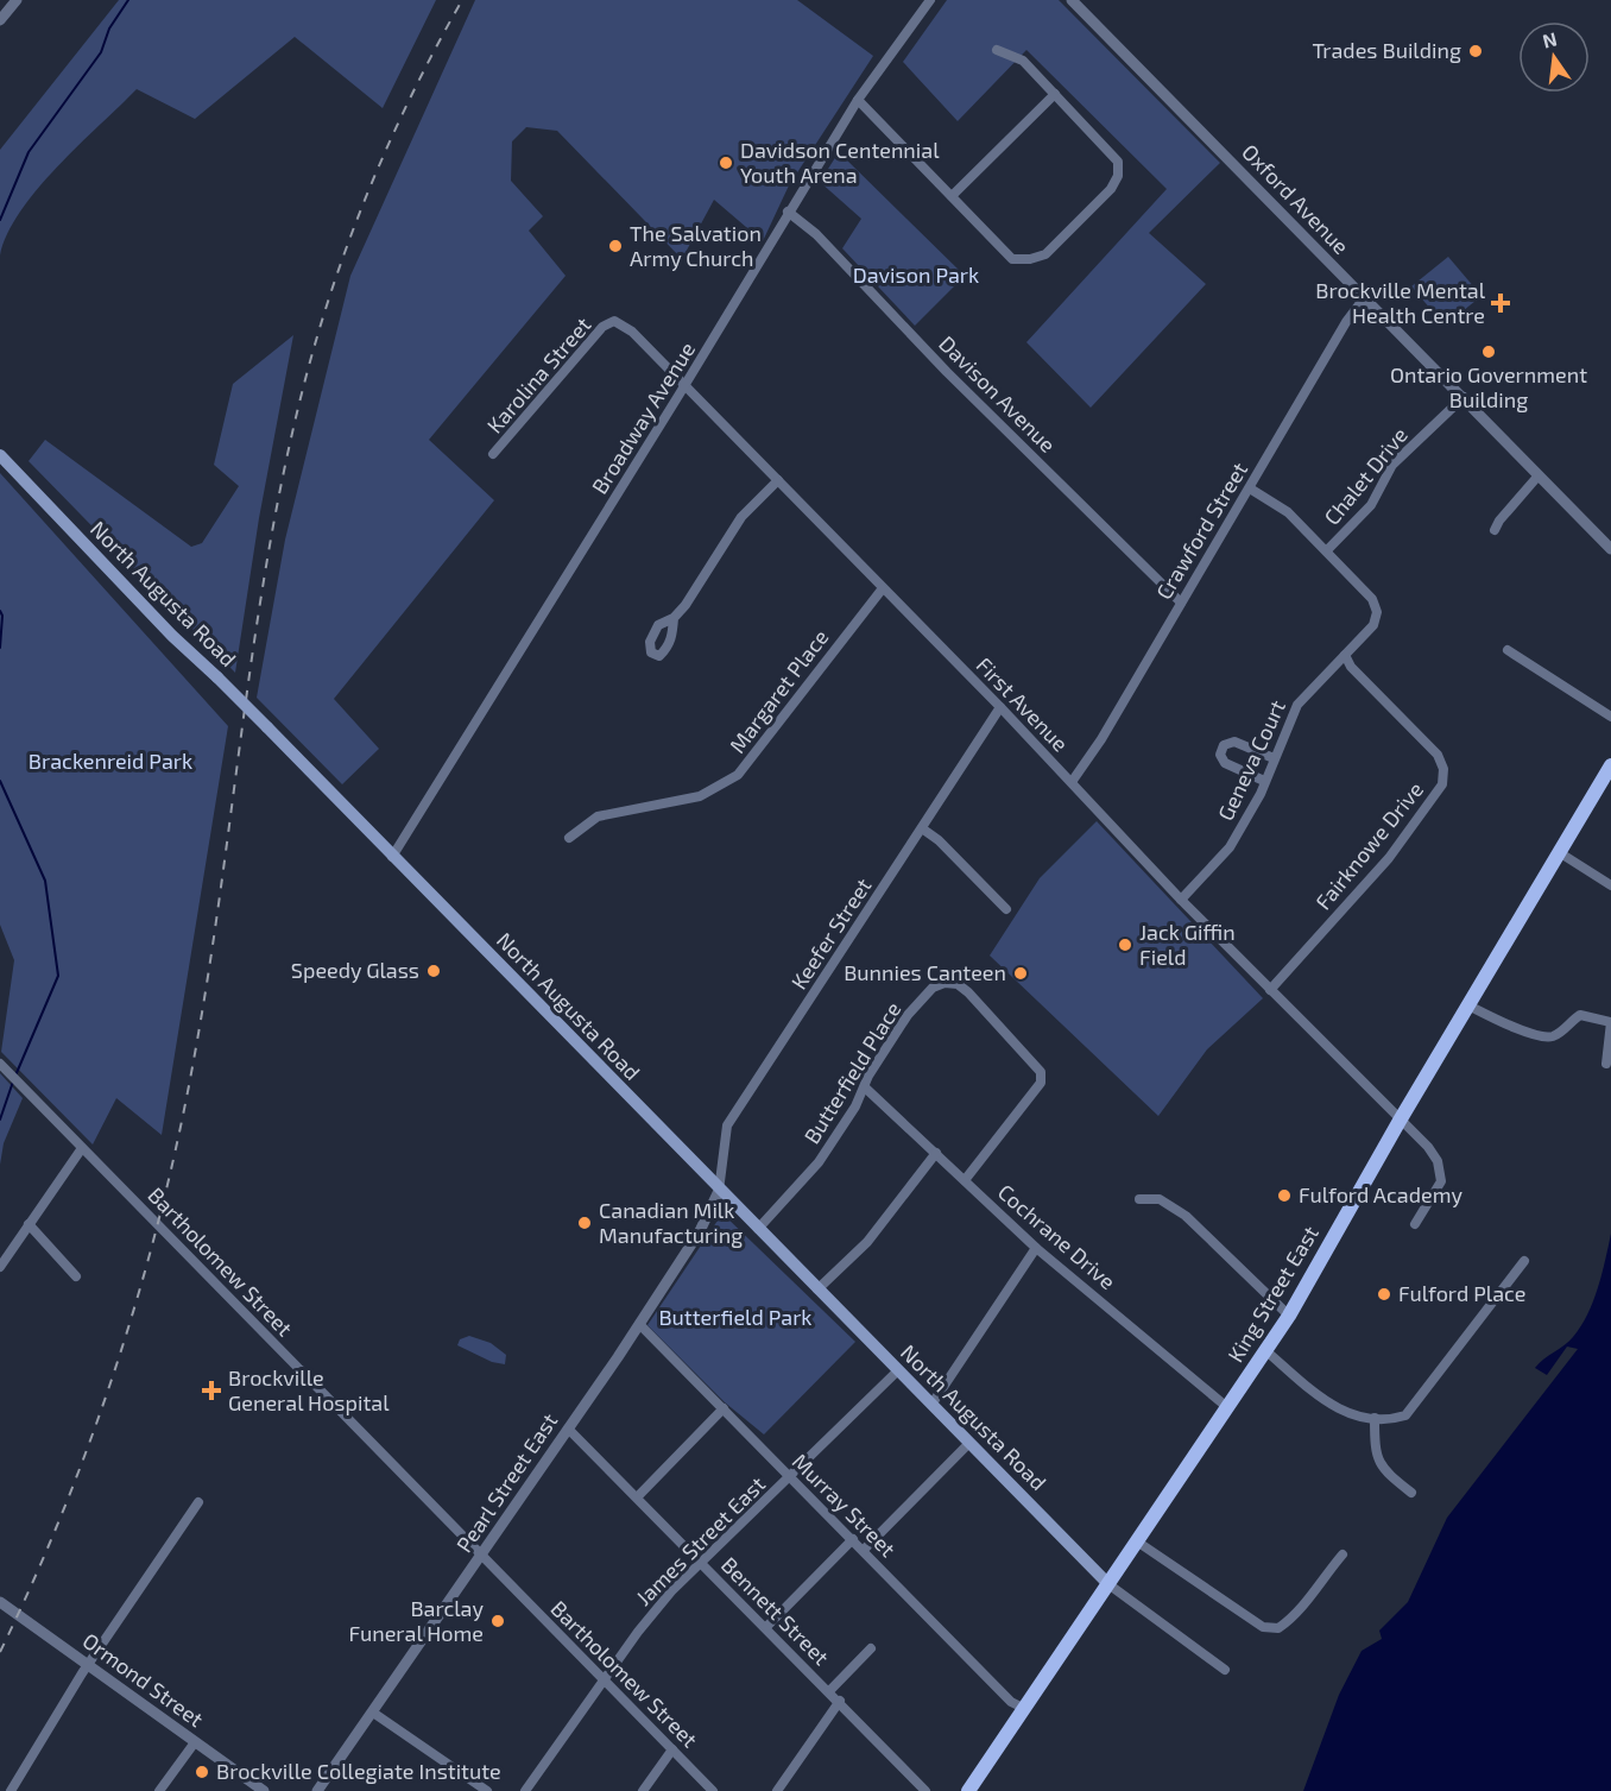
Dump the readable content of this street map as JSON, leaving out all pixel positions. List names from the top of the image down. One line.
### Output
{"streets":{"main road":["North Augusta Road","King Street East"],"street":["Oxford Avenue","Karolina Street","Davison Avenue","Broadway Avenue","Chalet Drive","Crawford Street","Margaret Place","First Avenue","Geneva Court","Fairknowe Drive","Keefer Street","Butterfield Place","Cochrane Drive","Bartholomew Street","Pearl Street East","Murray Street","James Street East","Bennett Street","Ormond Street"]},"crossings":[["Oxford Avenue","Chalet Drive"],["Oxford Avenue","Crawford Street"],["Karolina Street","First Avenue"],["Davison Avenue","Broadway Avenue"],["Davison Avenue","Crawford Street"],["Broadway Avenue","North Augusta Road"],["Broadway Avenue","First Avenue"],["Chalet Drive","Geneva Court"],["Crawford Street","First Avenue"],["Crawford Street","Geneva Court"],["North Augusta Road","Keefer Street"],["North Augusta Road","Butterfield Place"],["North Augusta Road","King Street East"],["North Augusta Road","Pearl Street East"],["North Augusta Road","James Street East"],["Margaret Place","First Avenue"],["First Avenue","Geneva Court"],["First Avenue","Fairknowe Drive"],["First Avenue","Keefer Street"],["First Avenue","King Street East"],["Geneva Court","Fairknowe Drive"],["Keefer Street","Pearl Street East"],["Butterfield Place","Cochrane Drive"],["Cochrane Drive","King Street East"],["Bartholomew Street","Pearl Street East"],["Bartholomew Street","James Street East"],["King Street East","Murray Street"],["Pearl Street East","Murray Street"],["Pearl Street East","Bennett Street"],["Murray Street","James Street East"],["James Street East","Bennett Street"]],"parks":["Davison Park","Brackenreid Park","Butterfield Park"],"places":{"other":["Trades Building","Davidson Centennial Youth Arena","The Salvation Army Church","Ontario Government Building","Jack Giffin Field","Speedy Glass","Bunnies Canteen","Fulford Academy","Canadian Milk Manufacturing","Fulford Place","Barclay Funeral Home","Brockville Collegiate Institute"],"health":["Brockville Mental Health Centre","Brockville General Hospital"]},"north":"top"}
